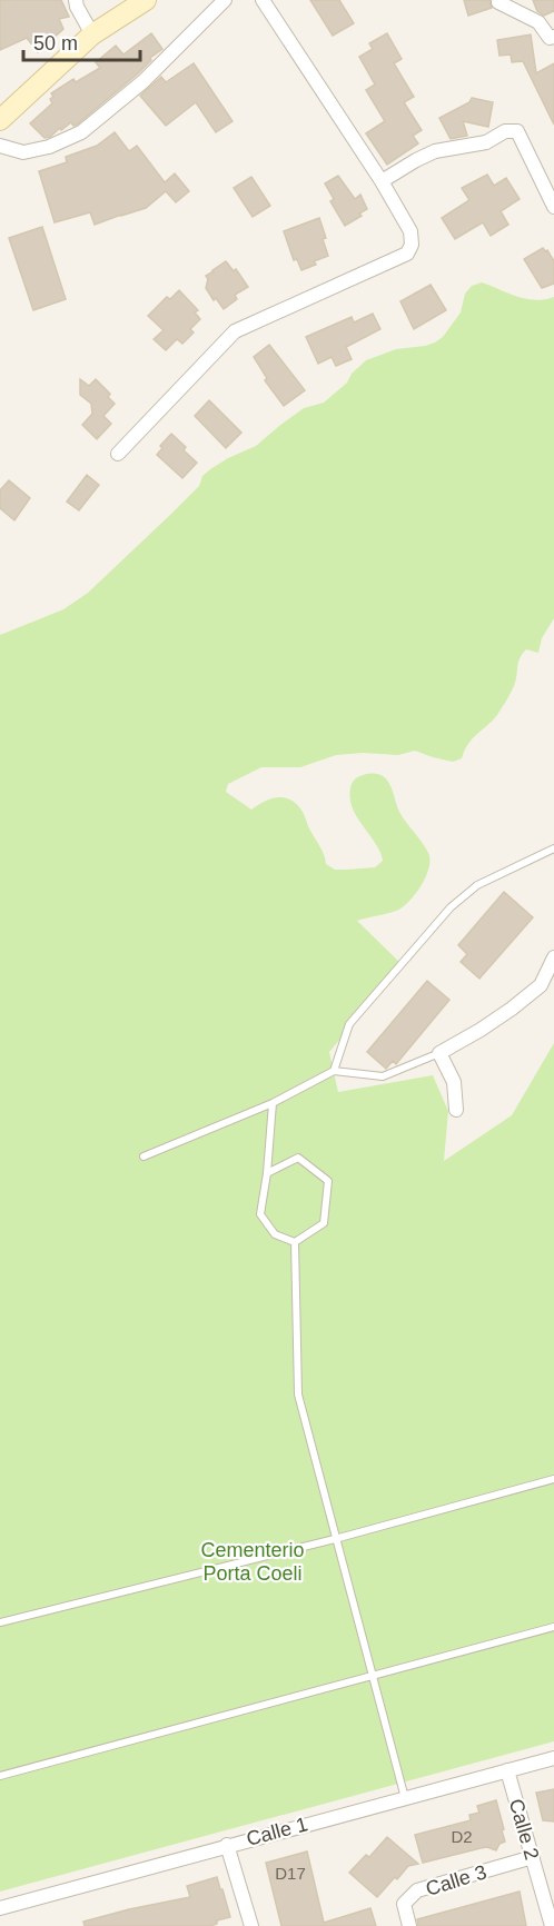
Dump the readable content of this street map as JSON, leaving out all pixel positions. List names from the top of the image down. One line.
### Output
{"streets":{"street":["Calle 2","Calle 1","Calle 3"]},"crossings":[["Calle 2","Calle 1"],["Calle 2","Calle 3"]],"parks":["Cementerio Porta Coeli"],"house_numbers":["D2","D17"],"scale_bar":"50 m"}
